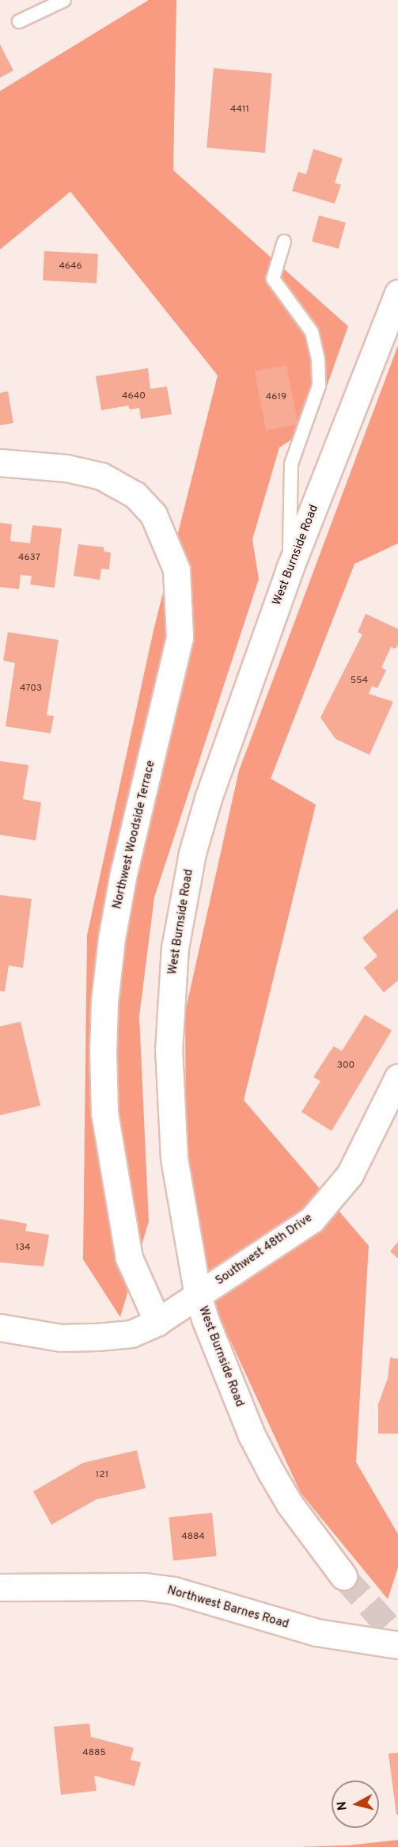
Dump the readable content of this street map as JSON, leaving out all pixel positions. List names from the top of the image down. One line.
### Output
{"streets":{"street":["West Burnside Road","Northwest Woodside Terrace","Southwest 48th Drive","Northwest Barnes Road"]},"crossings":[["West Burnside Road","Southwest 48th Drive"],["Northwest Woodside Terrace","Southwest 48th Drive"]],"house_numbers":["4411","4646","4640","4619","4637","554","4703","300","134","121","4884","4885"],"north":"left"}
